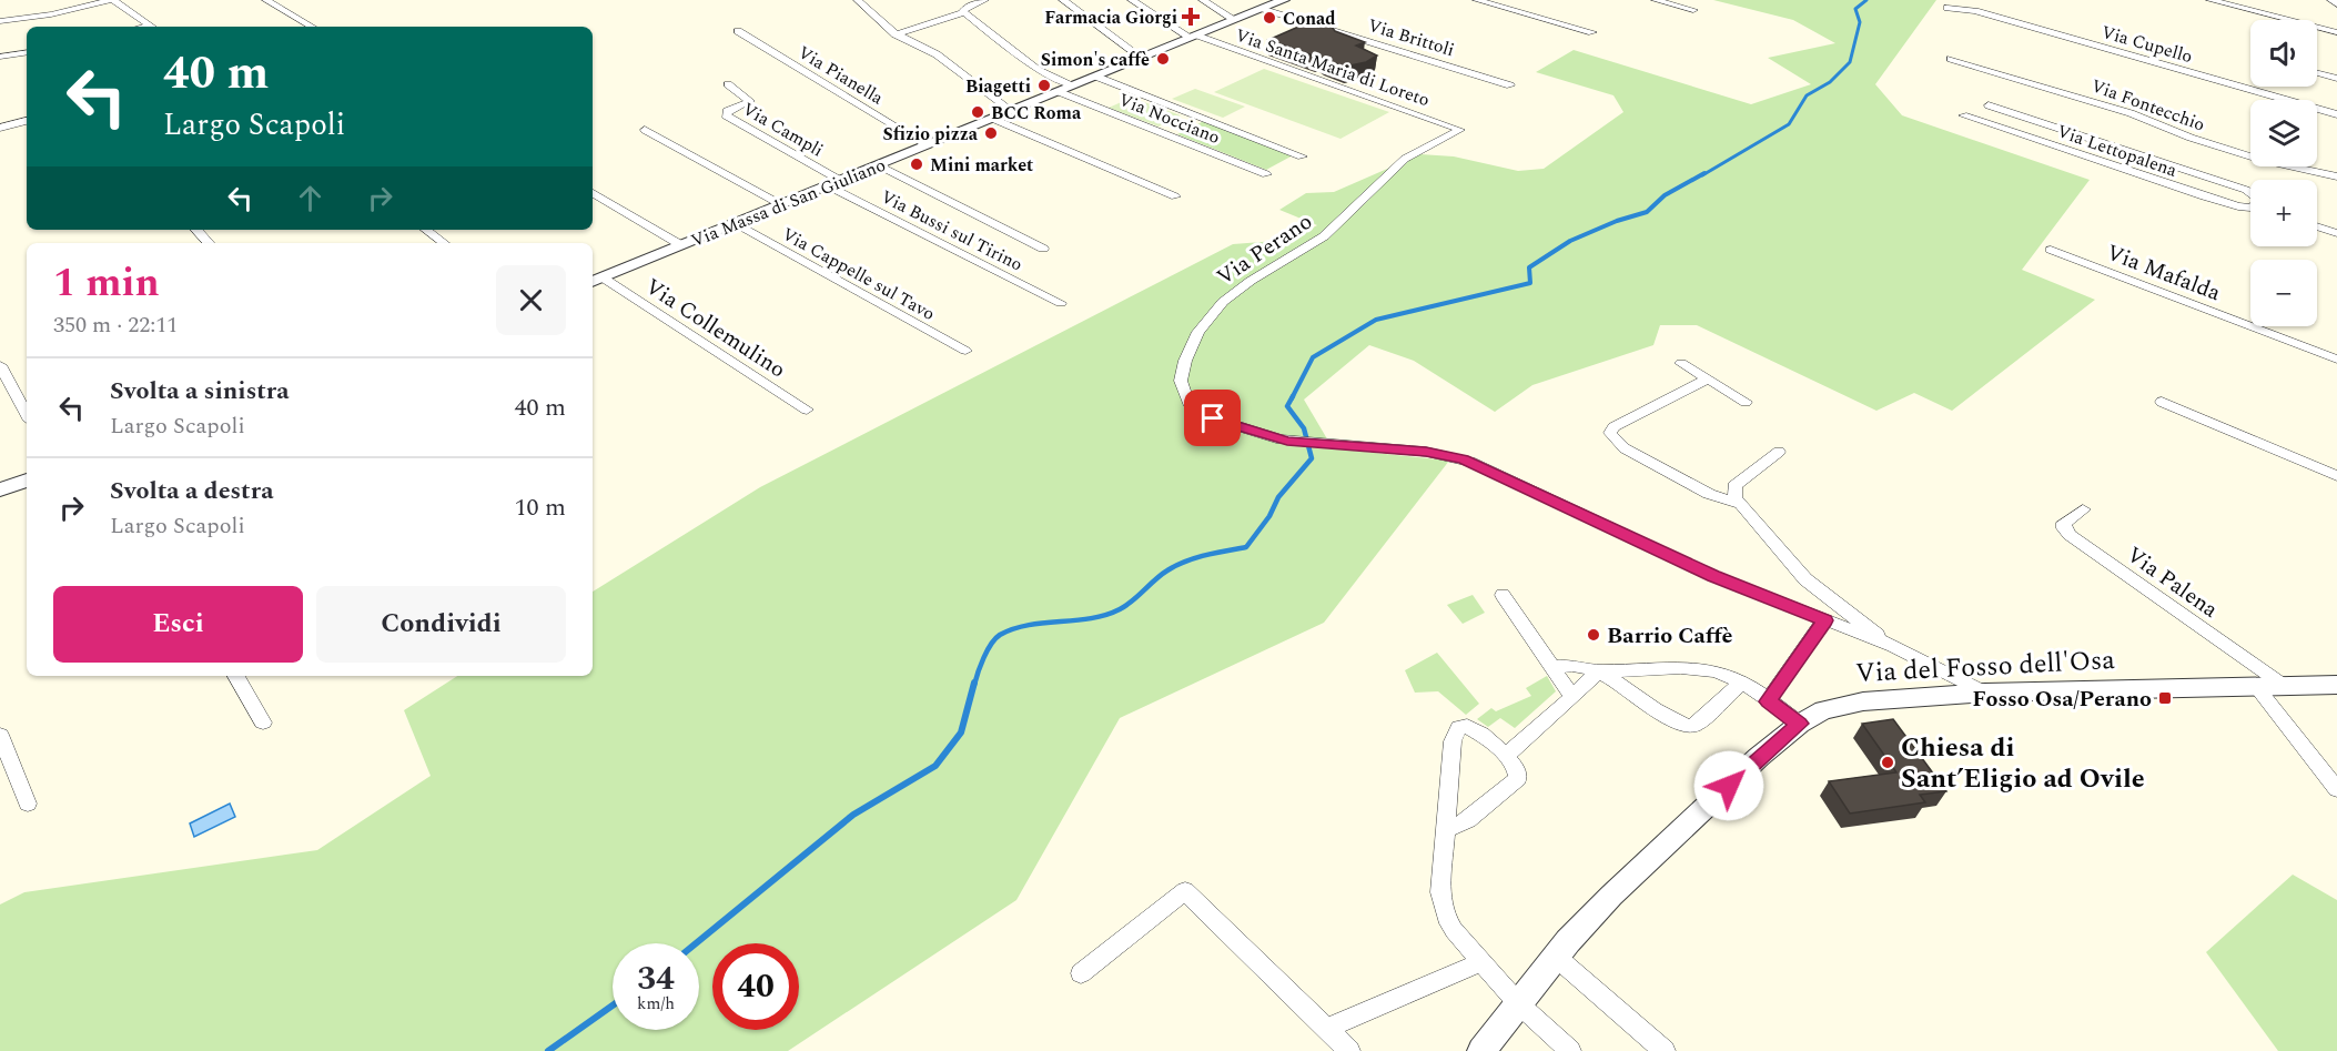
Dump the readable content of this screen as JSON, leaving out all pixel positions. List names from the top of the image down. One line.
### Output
{"streets":{"street":["Via Brittoli","Via Cupello","Via Santa Maria di Loreto","Via Pianella","Via Fontecchio","Via Nocciano","Via Campli","Via Lettopalena","Via Massa di San Giuliano","Via Bussi sul Tirino","Via Perano","Via Mafalda","Via Cappelle sul Tavo","Via Collemulino","Via Palena","Via del Fosso dell'Osa"]},"crossings":[["Via Brittoli","Via Massa di San Giuliano"],["Via Santa Maria di Loreto","Via Massa di San Giuliano"],["Via Santa Maria di Loreto","Via Perano"],["Via Pianella","Via Massa di San Giuliano"],["Via Nocciano","Via Massa di San Giuliano"],["Via Campli","Via Massa di San Giuliano"],["Via Campli","Via Bussi sul Tirino"],["Via Massa di San Giuliano","Via Bussi sul Tirino"],["Via Massa di San Giuliano","Via Cappelle sul Tavo"],["Via Massa di San Giuliano","Via Collemulino"],["Via Perano","Via del Fosso dell'Osa"],["Via Palena","Via del Fosso dell'Osa"]],"places":{"health":["Farmacia Giorgi"],"other":["Conad","Simon's caffè","Biagetti","BCC Roma","Sfizio pizza","Mini market","Barrio Caffè","Chiesa di Sant’Eligio ad Ovile"],"transit":["Fosso Osa/Perano"]},"page":{"map_buttons":["+","−"],"turn":["40 m","Largo Scapoli"],"heading":["1 min","350 m · 22:11"],"list":[{"name":"Svolta a sinistra","note":"Largo Scapoli","value":"40 m"},{"name":"Svolta a destra","note":"Largo Scapoli","value":"10 m"}],"buttons":["Esci","Condividi"],"speed":"34 km/h","limit":"40"}}
